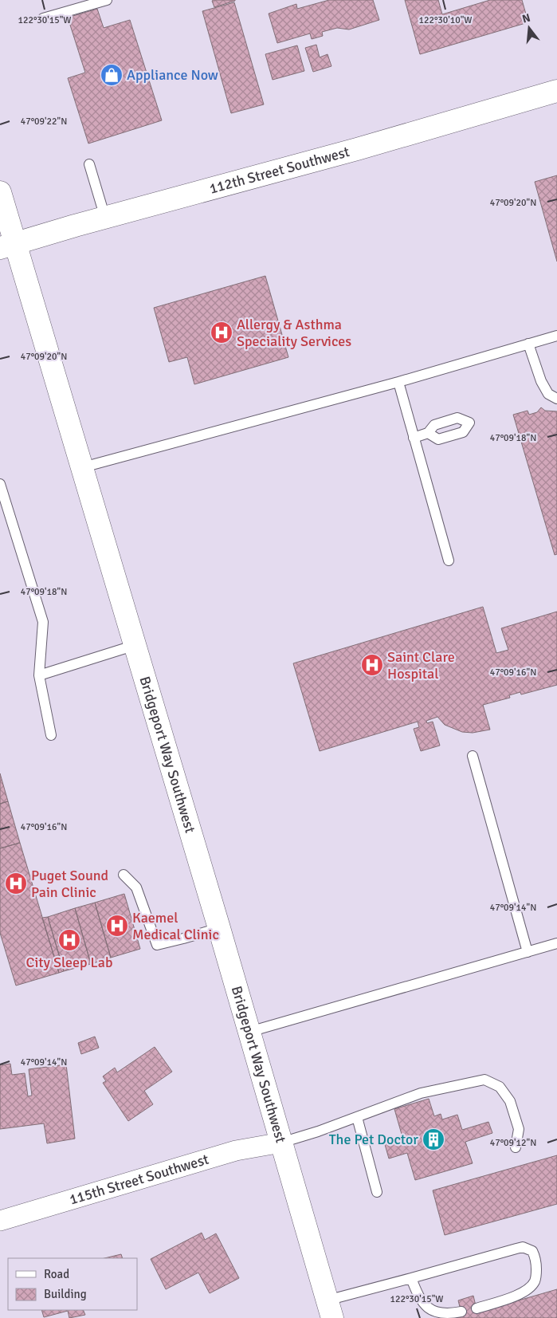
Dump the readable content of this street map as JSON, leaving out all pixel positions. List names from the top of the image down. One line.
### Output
{"streets":{"main road":["112th Street Southwest","Bridgeport Way Southwest"],"street":["115th Street Southwest"]},"crossings":[["112th Street Southwest","Bridgeport Way Southwest"],["Bridgeport Way Southwest","115th Street Southwest"]],"places":{"shop":["Appliance Now"],"hospital":["Allergy & Asthma Speciality Services","Saint Clare Hospital","Puget Sound Pain Clinic","Kaemel Medical Clinic","City Sleep Lab"],"building":["The Pet Doctor"]},"legend":["Road","Building"],"north":"top","coordinates":["122°30'15\"W","122°30'10\"W","47°09'22\"N","47°09'20\"N","47°09'18\"N","47°09'16\"N","47°09'14\"N","47°09'12\"N"]}
